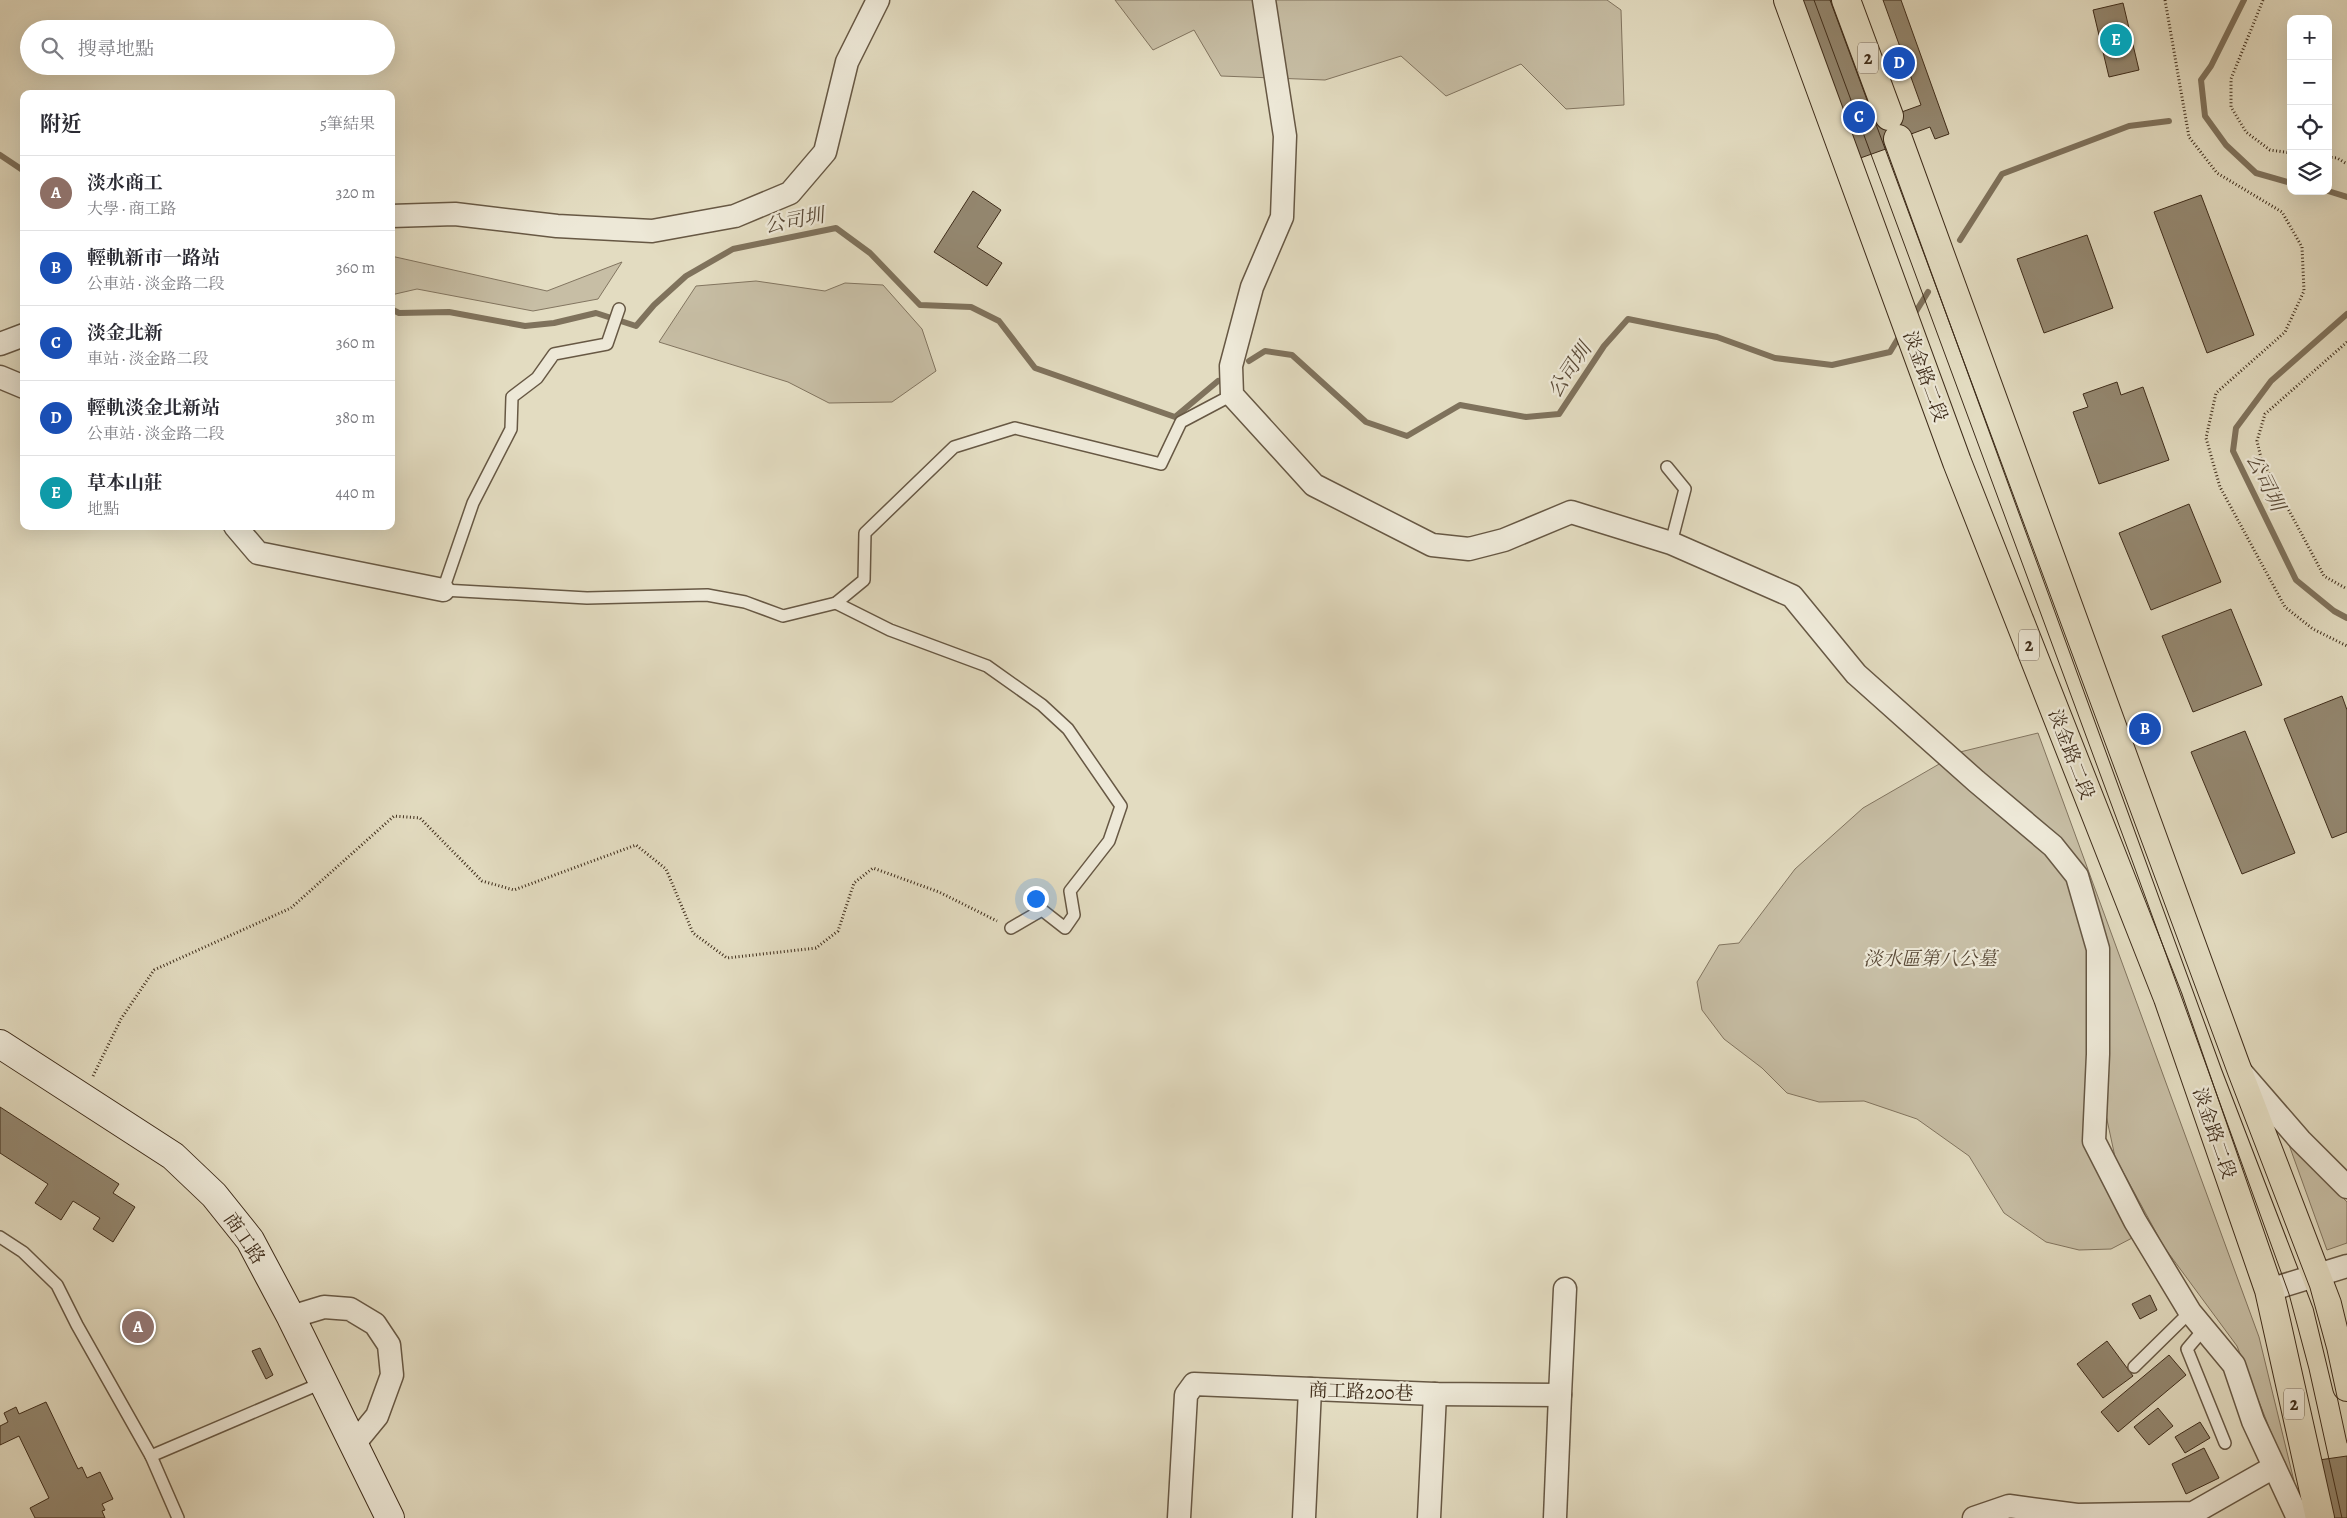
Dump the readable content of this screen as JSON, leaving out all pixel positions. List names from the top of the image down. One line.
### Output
{"streets":{"main road":["2","淡金路二段"],"street":["商工路","商工路200巷"]},"water":["公司圳"],"parks":["淡水區第八公墓"],"page":{"map_buttons":["+","−"],"search":"搜尋地點","pins":["E","D","C","B","A"],"heading":["附近","5筆結果"],"list":[{"mark":"A","name":"淡水商工","note":"大學 · 商工路","value":"320 m"},{"mark":"B","name":"輕軌新市一路站","note":"公車站 · 淡金路二段","value":"360 m"},{"mark":"C","name":"淡金北新","note":"車站 · 淡金路二段","value":"360 m"},{"mark":"D","name":"輕軌淡金北新站","note":"公車站 · 淡金路二段","value":"380 m"},{"mark":"E","name":"草本山莊","note":"地點","value":"440 m"}]}}
